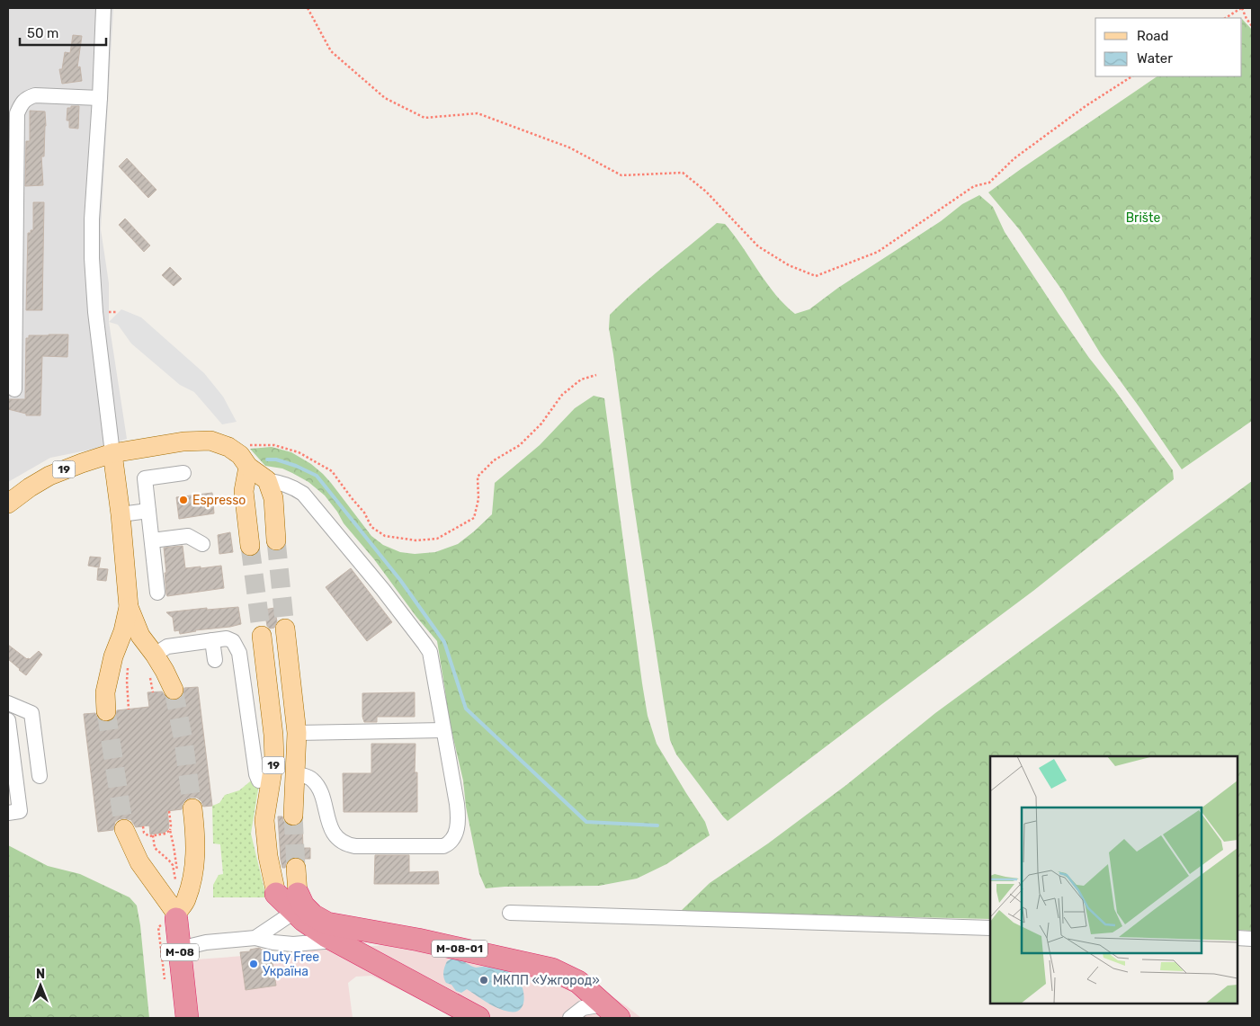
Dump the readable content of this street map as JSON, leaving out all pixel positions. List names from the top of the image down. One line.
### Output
{"streets":{"highway":["М-08-01","М-08"],"main road":["19"]},"crossings":[["19","М-08-01"]],"parks":["Brište"],"places":["Espresso","Duty Free Україна","МКПП «Ужгород»"],"legend":["Road","Water"],"scale_bar":"50 m","north":"top"}
